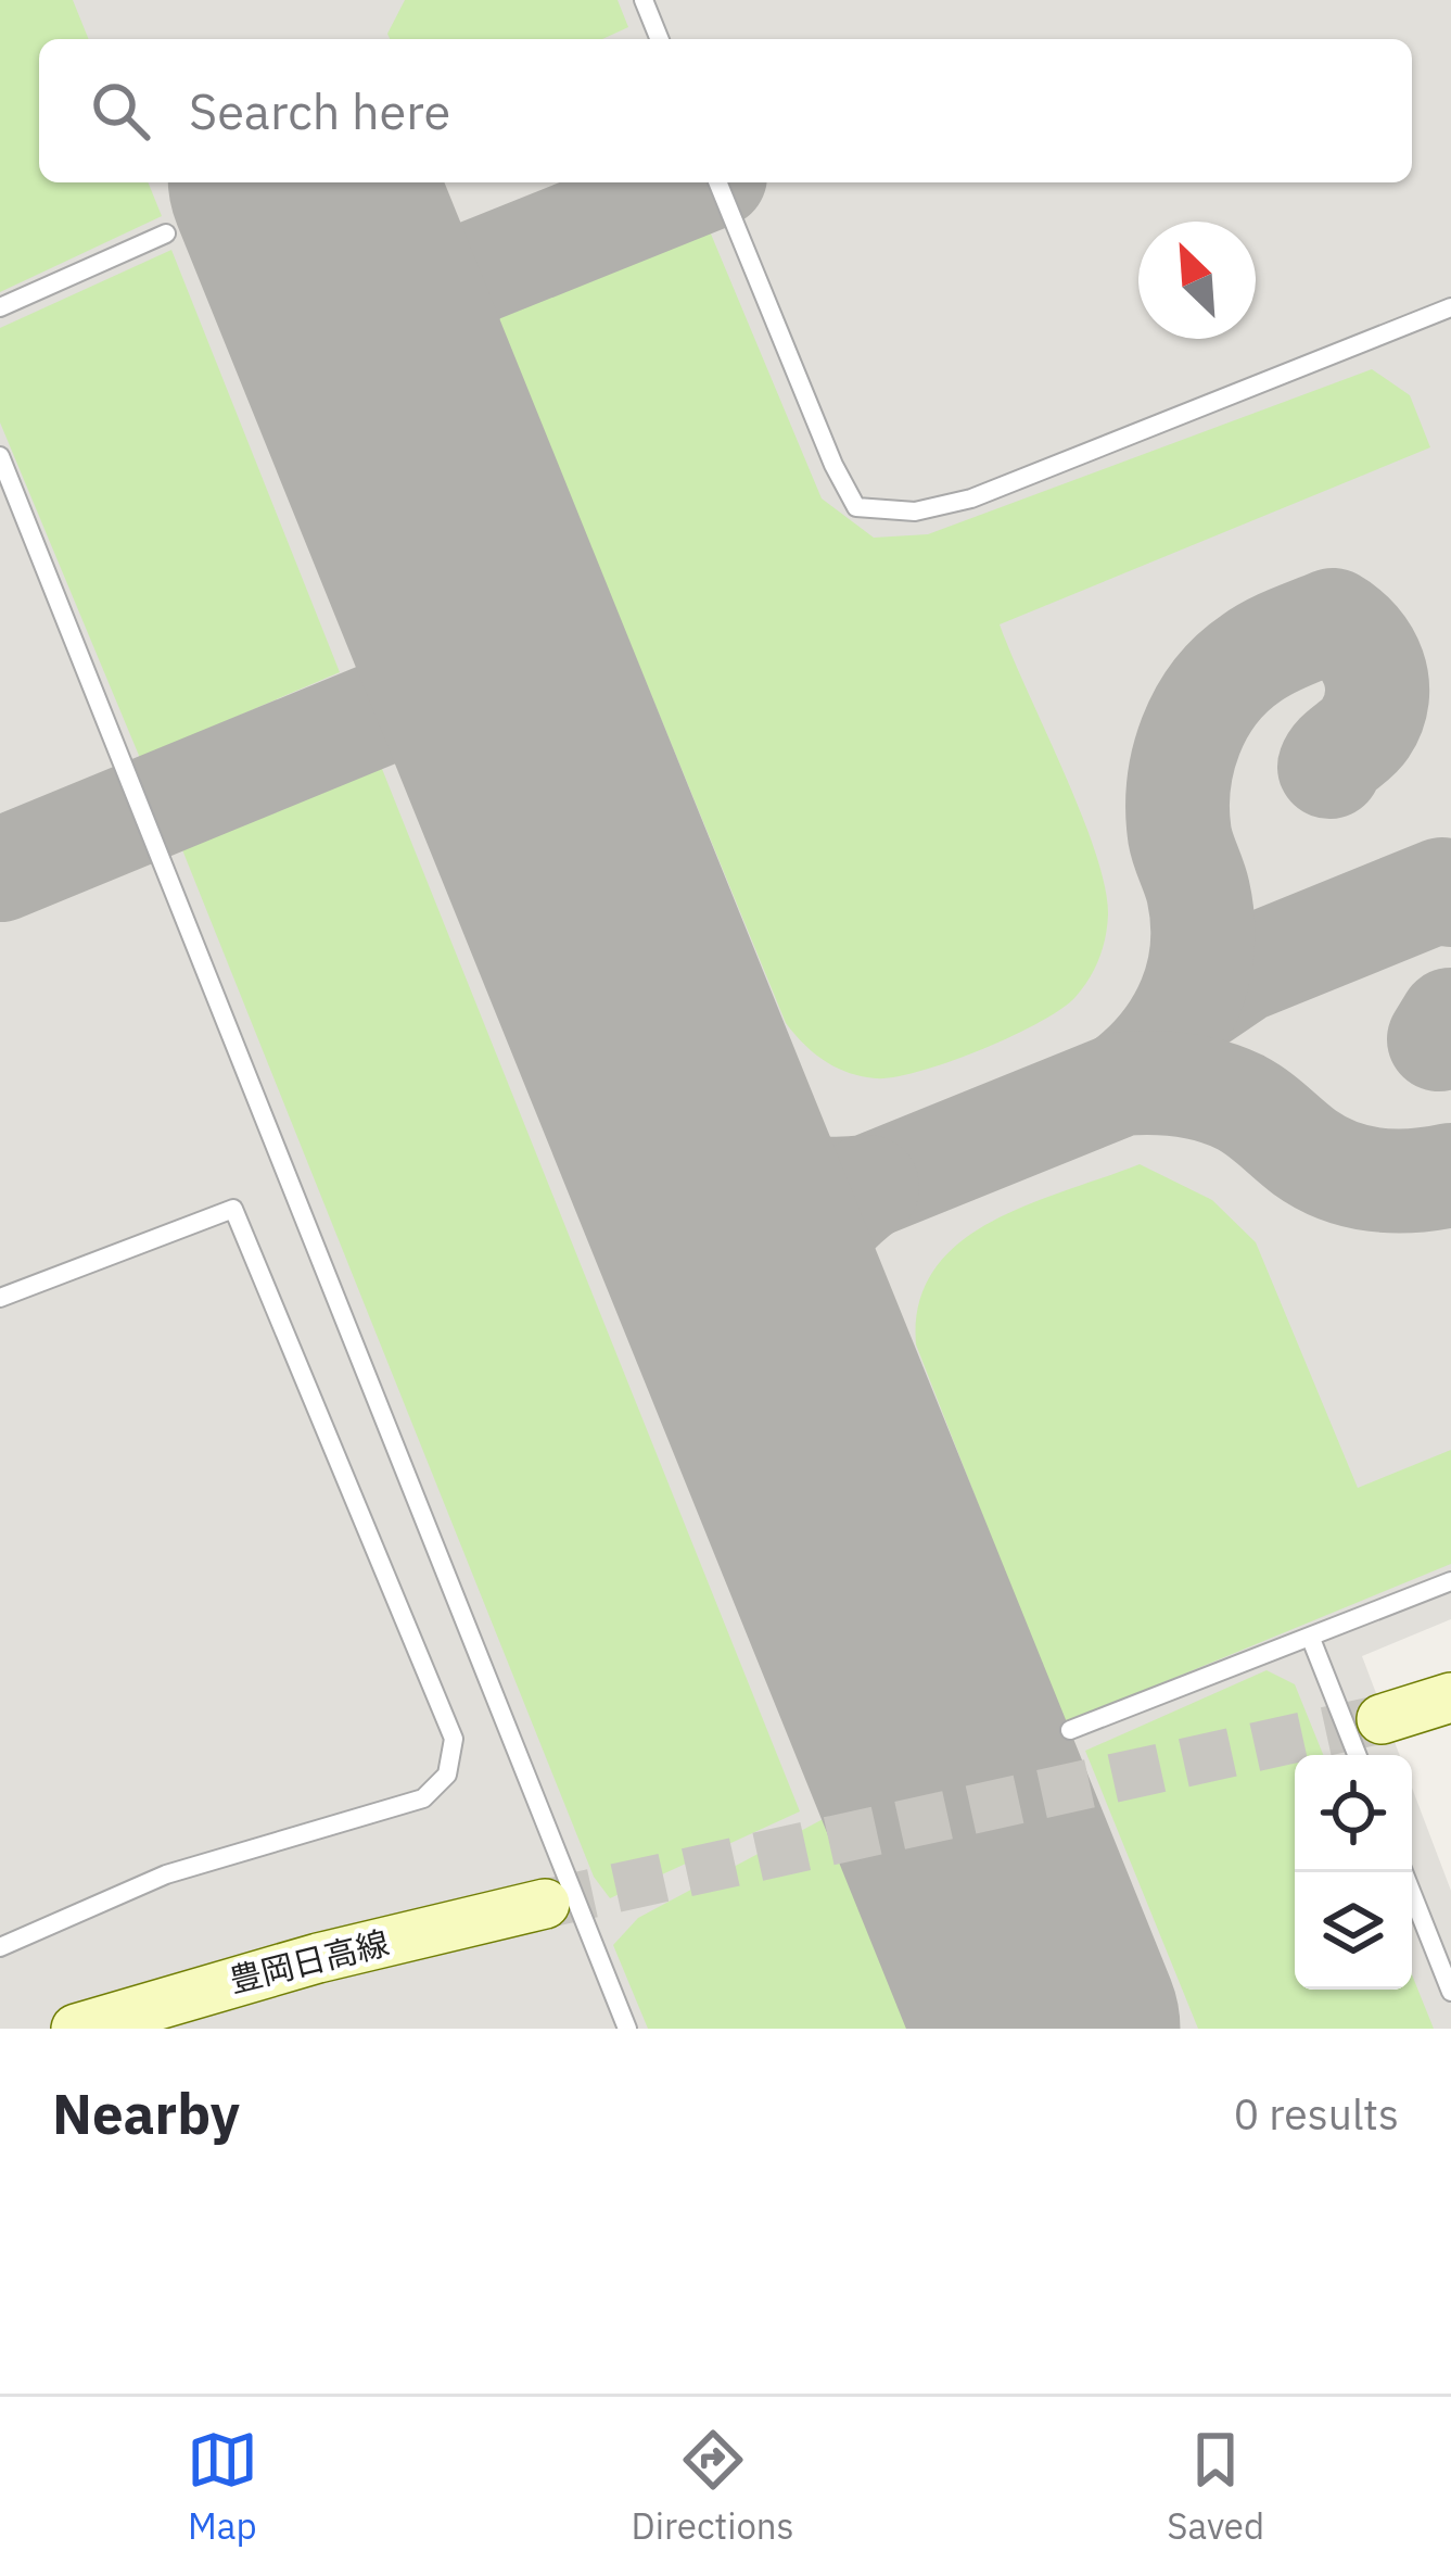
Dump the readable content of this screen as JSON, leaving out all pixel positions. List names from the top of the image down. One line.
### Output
{"streets":{"main road":["豊岡日高線"]},"north":"top left","page":{"search":"Search here","heading":["Nearby","0 results"],"nav":["Map","Directions","Saved"]}}
